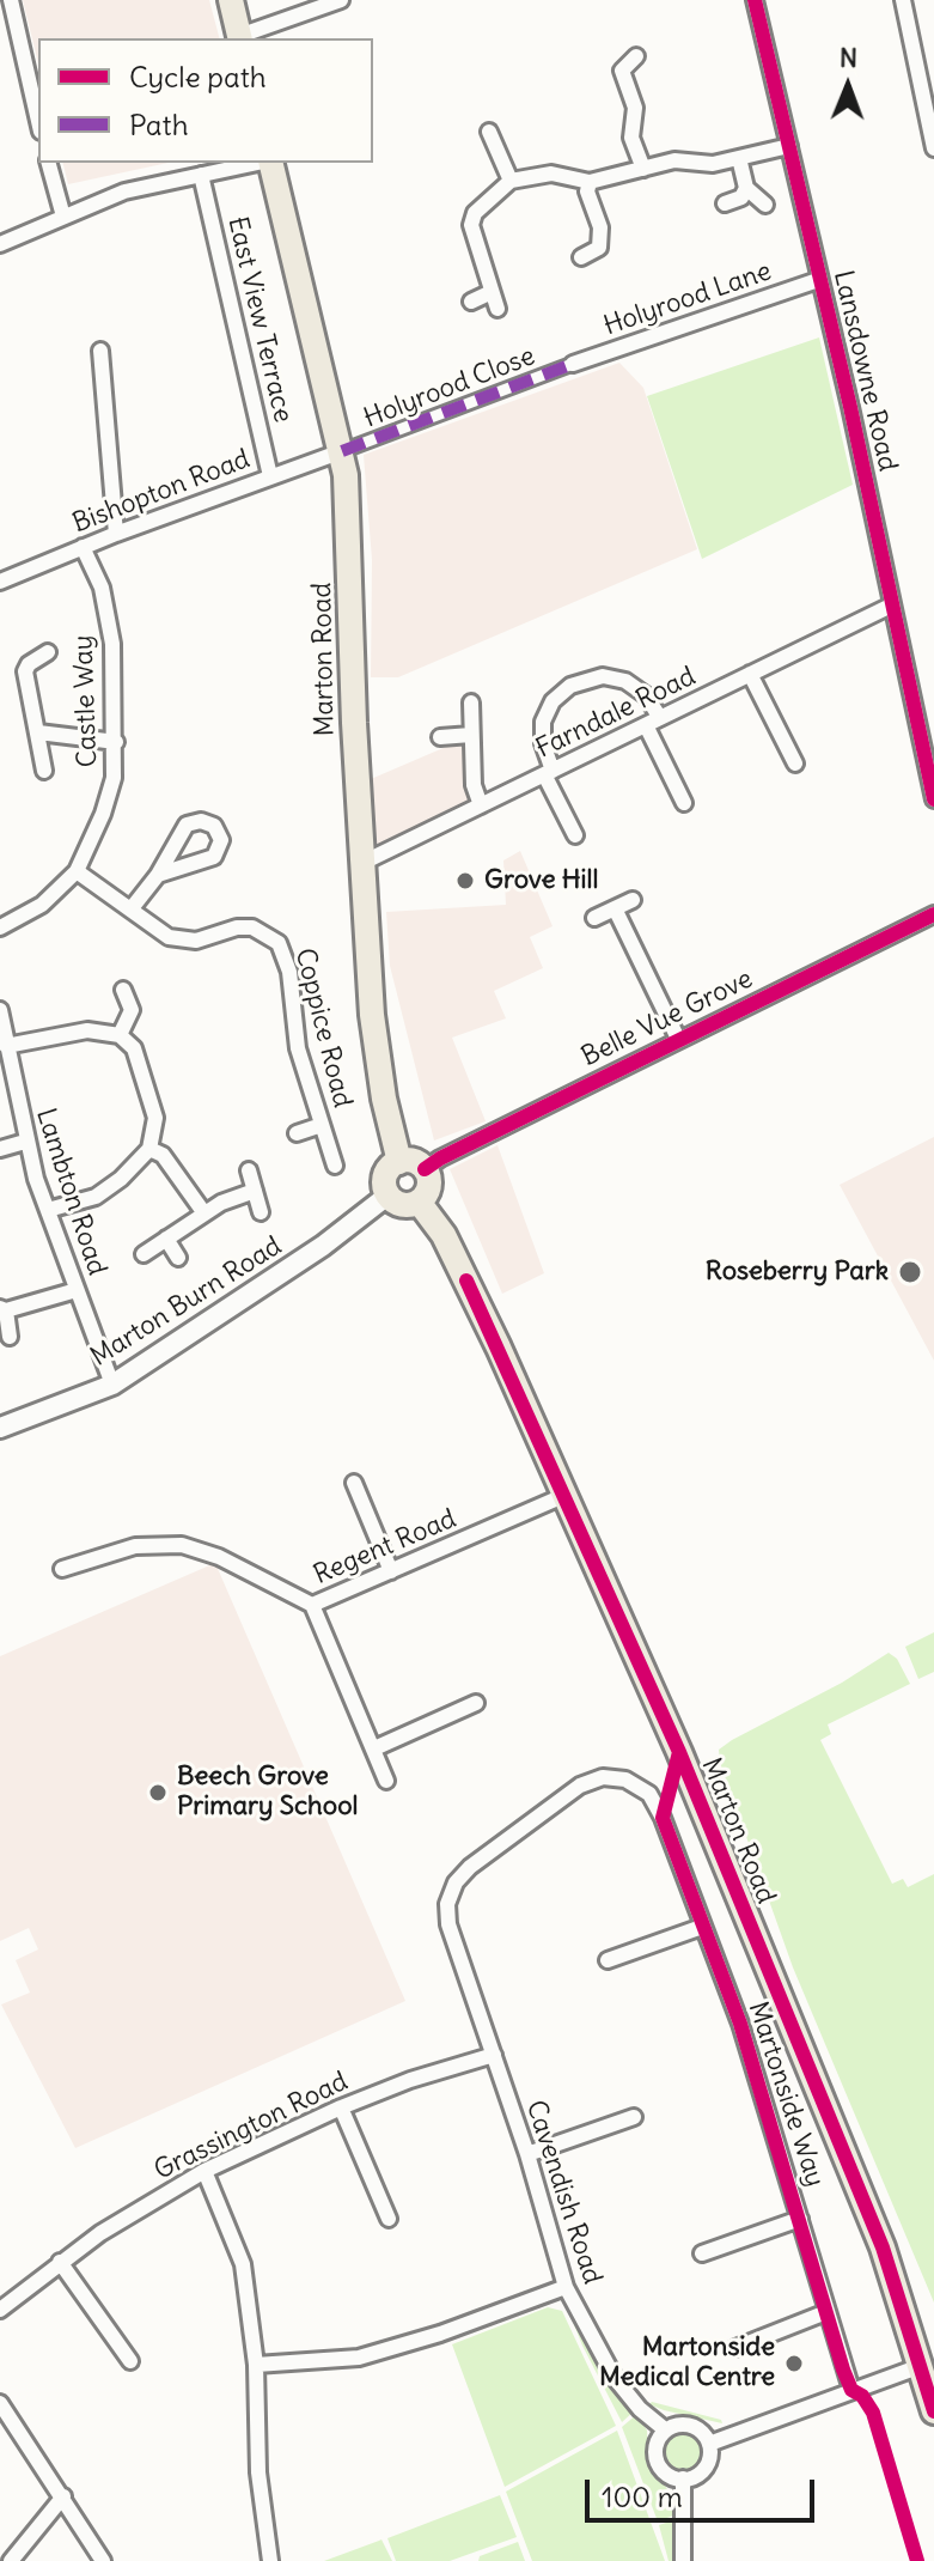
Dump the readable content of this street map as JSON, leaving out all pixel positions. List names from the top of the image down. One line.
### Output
{"streets":{"main road":["Marton Road"],"street":["Holyrood Lane","East View Terrace","Lansdowne Road","Holyrood Close","Bishopton Road","Castle Way","Farndale Road","Belle Vue Grove","Coppice Road","Lambton Road","Marton Burn Road","Regent Road","Martonside Way","Grassington Road","Cavendish Road"]},"crossings":[["Holyrood Lane","Lansdowne Road"],["Holyrood Lane","Holyrood Close"],["East View Terrace","Bishopton Road"],["Lansdowne Road","Farndale Road"],["Holyrood Close","Bishopton Road"],["Holyrood Close","Marton Road"],["Bishopton Road","Marton Road"],["Bishopton Road","Castle Way"],["Marton Road","Farndale Road"],["Marton Road","Belle Vue Grove"],["Marton Road","Marton Burn Road"],["Marton Road","Regent Road"],["Castle Way","Coppice Road"],["Belle Vue Grove","Marton Burn Road"],["Lambton Road","Marton Burn Road"],["Martonside Way","Cavendish Road"],["Grassington Road","Cavendish Road"]],"places":["Grove Hill","Roseberry Park","Beech Grove Primary School","Martonside Medical Centre"],"legend":["Cycle path","Path"],"scale_bar":"100 m","north":"top"}
